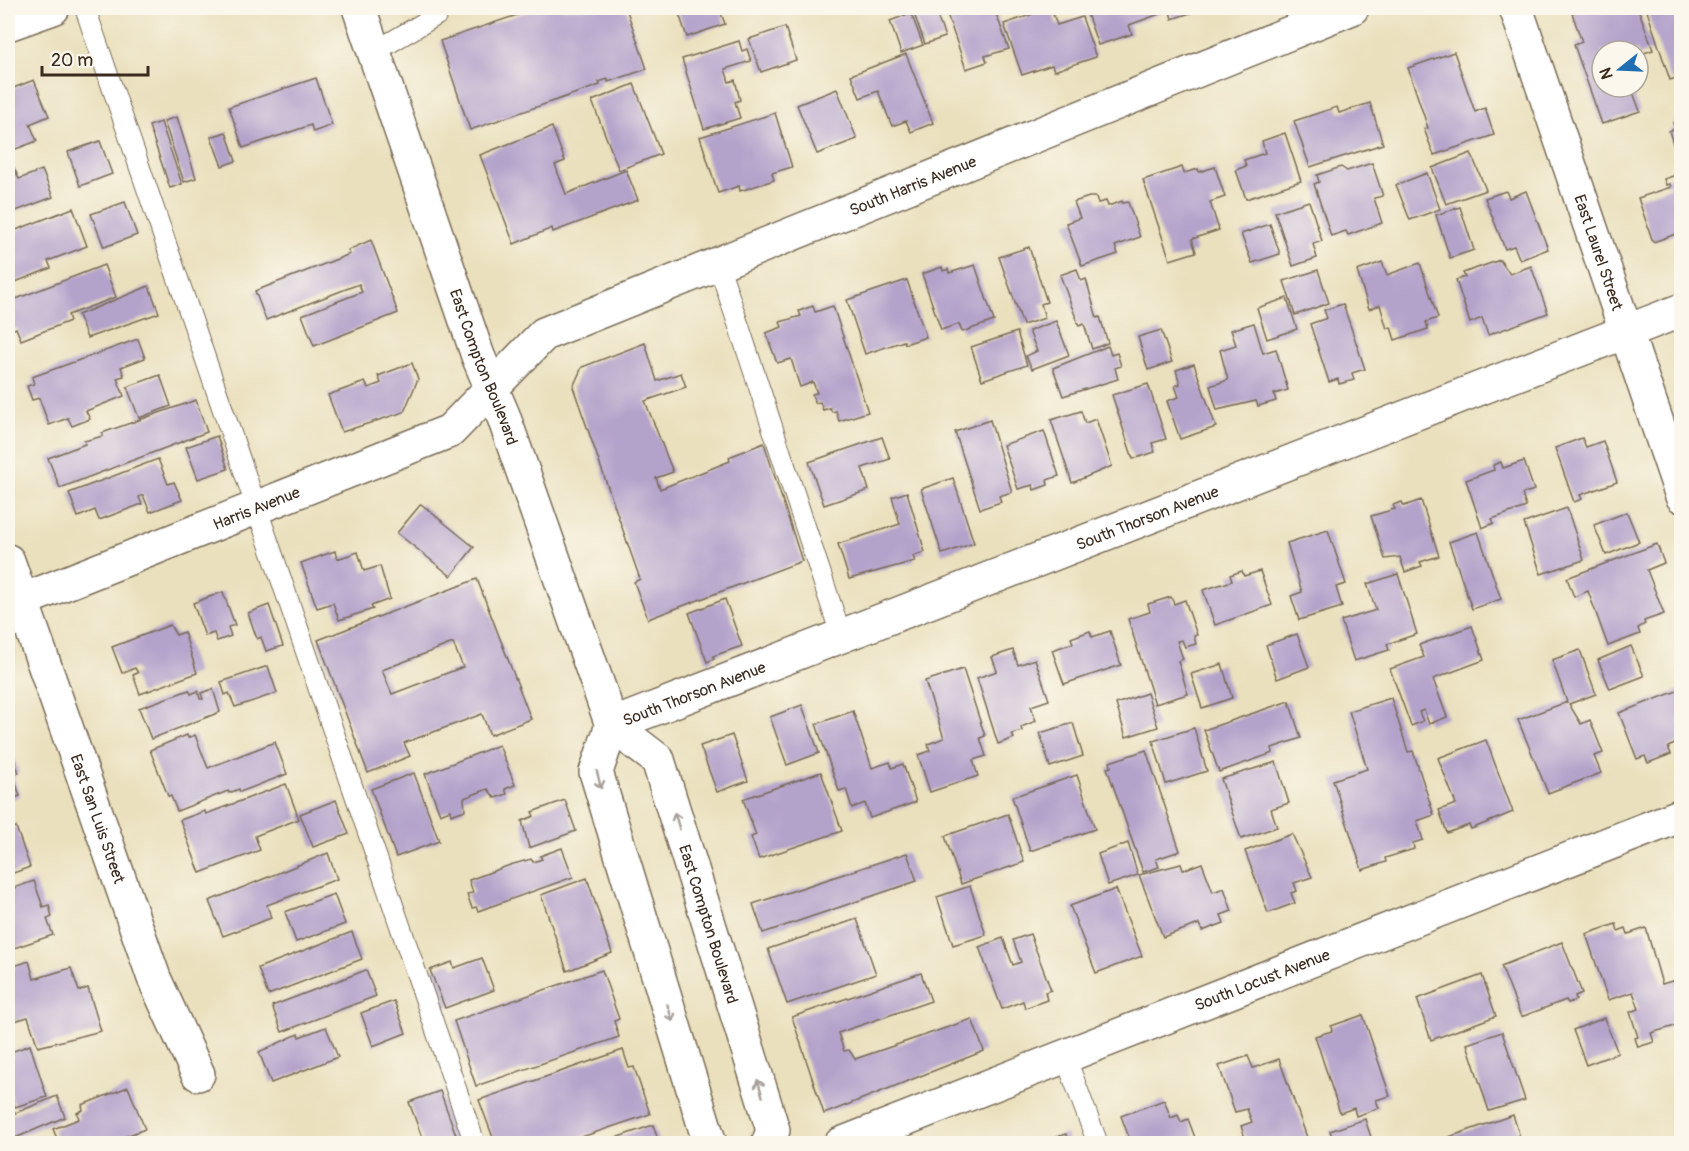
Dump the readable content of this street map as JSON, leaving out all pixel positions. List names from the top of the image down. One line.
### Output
{"streets":{"street":["South Harris Avenue","East Laurel Street","East Compton Boulevard","Harris Avenue","South Thorson Avenue","East San Luis Street","South Locust Avenue"]},"crossings":[["South Harris Avenue","East Compton Boulevard"],["South Harris Avenue","Harris Avenue"],["East Laurel Street","South Thorson Avenue"],["East Compton Boulevard","Harris Avenue"],["East Compton Boulevard","South Thorson Avenue"],["Harris Avenue","East San Luis Street"]],"scale_bar":"20 m","north":"left"}
